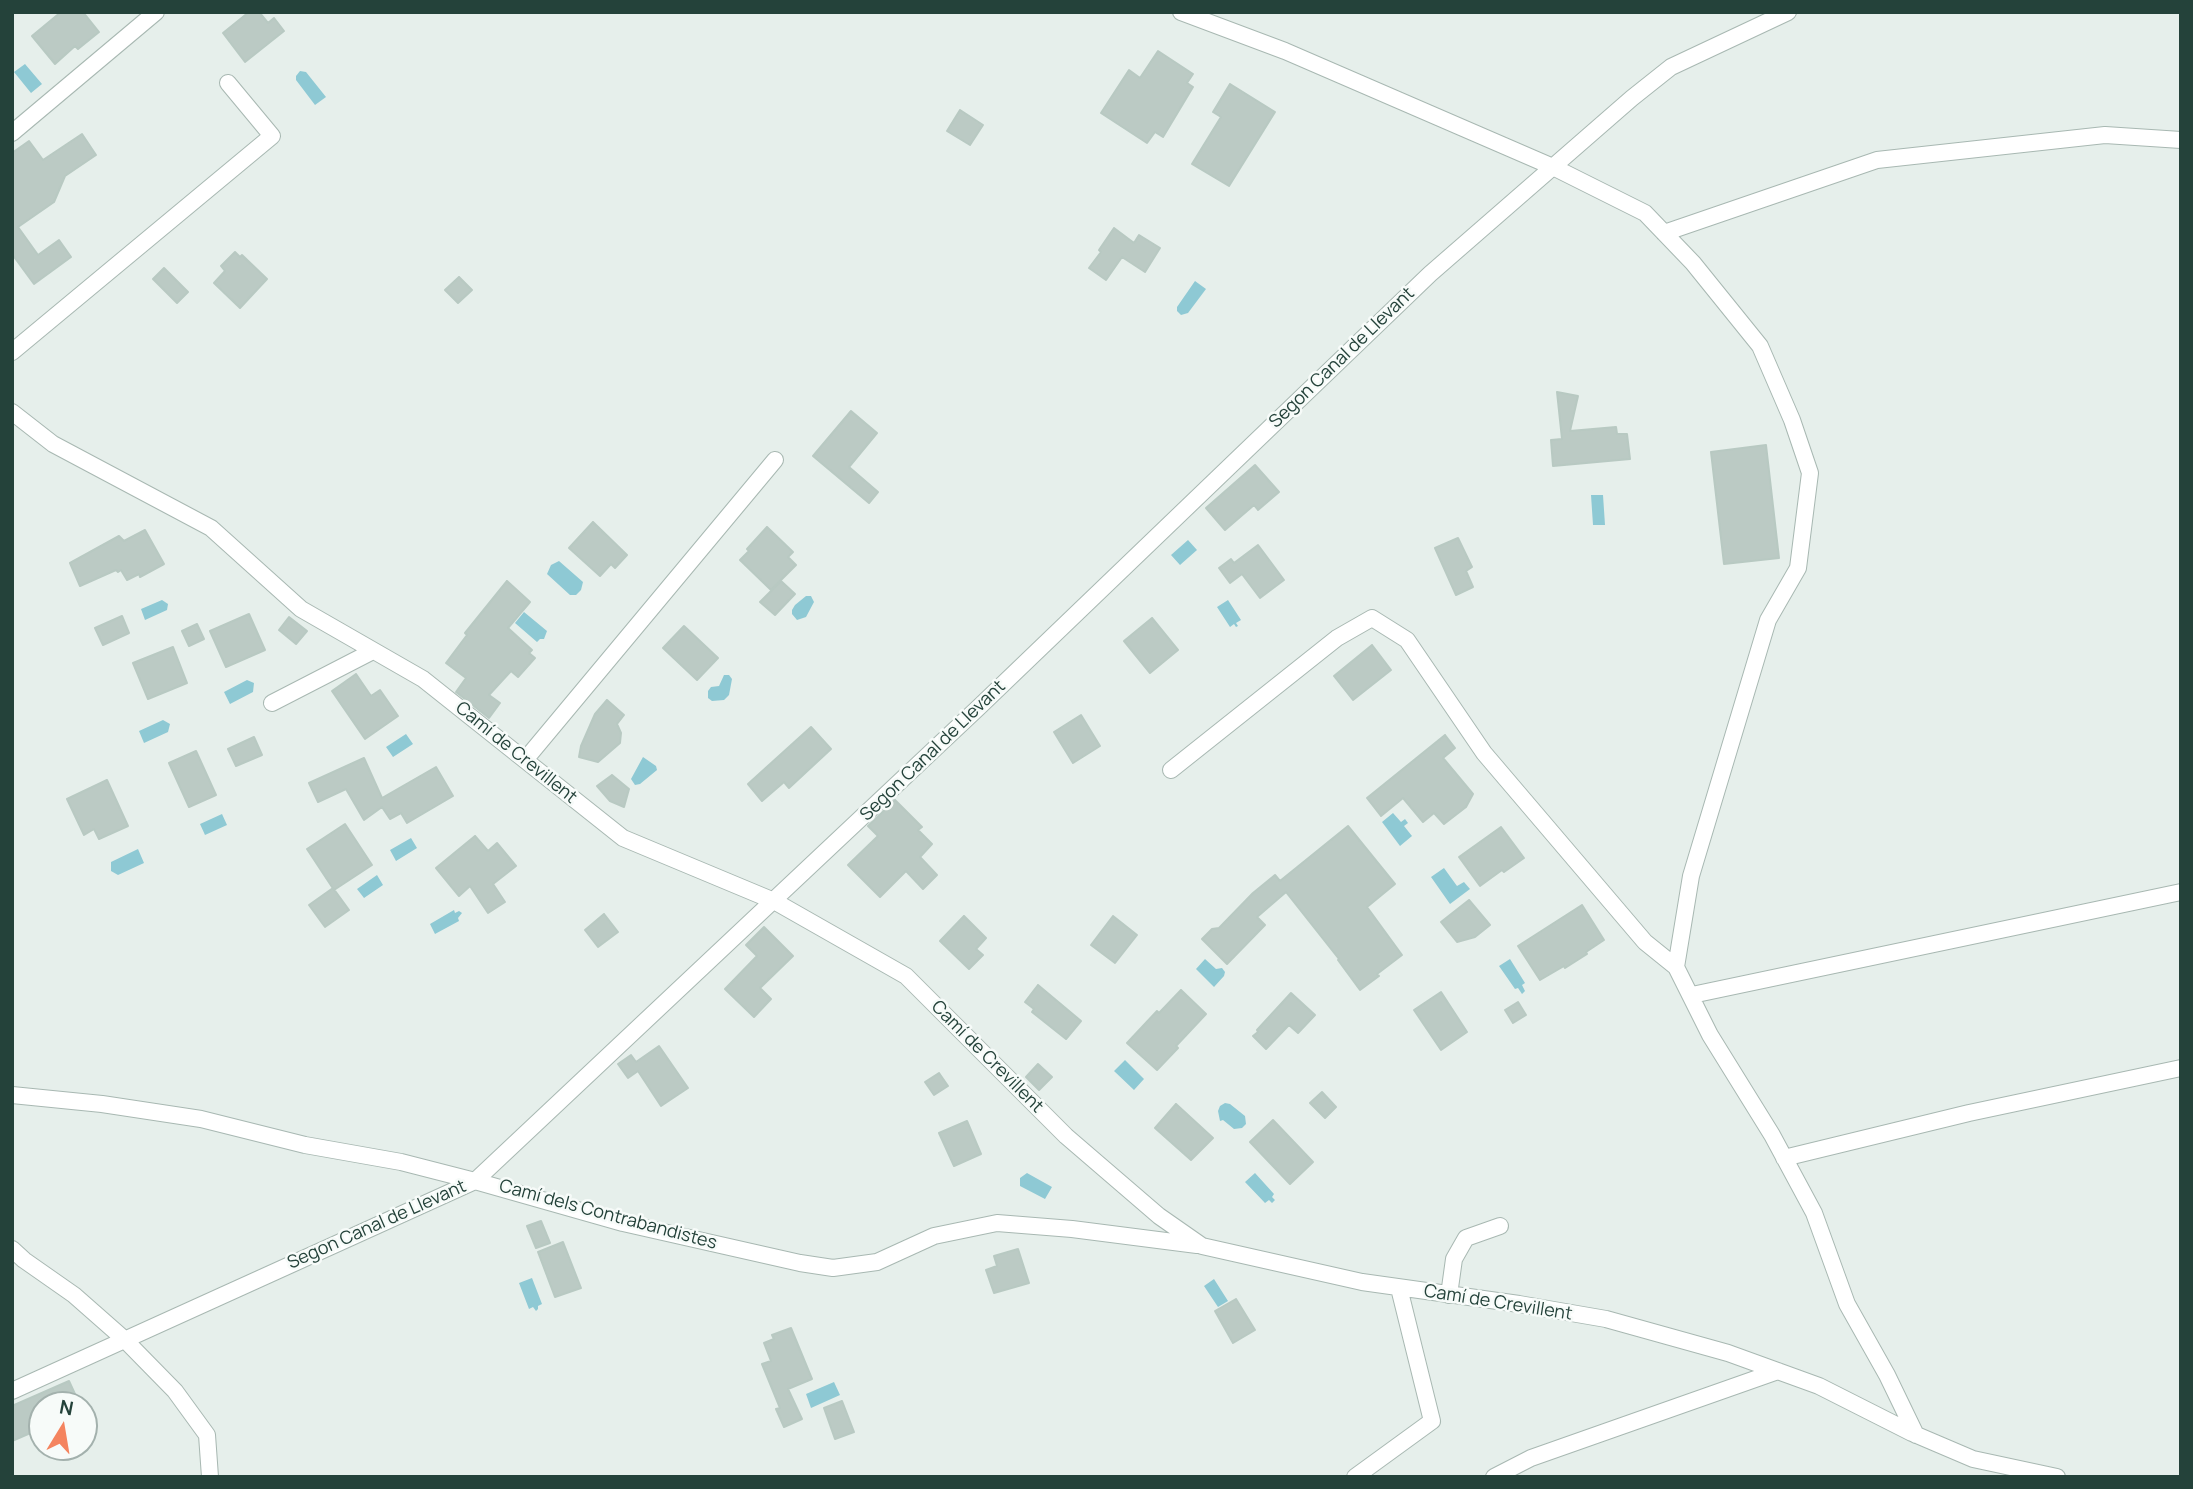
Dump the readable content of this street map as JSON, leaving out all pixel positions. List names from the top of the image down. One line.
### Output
{"streets":{"street":["Segon Canal de Llevant","Camí de Crevillent","Camí dels Contrabandistes"]},"crossings":[["Segon Canal de Llevant","Camí de Crevillent"],["Segon Canal de Llevant","Camí dels Contrabandistes"],["Camí de Crevillent","Camí dels Contrabandistes"]],"north":"top"}
